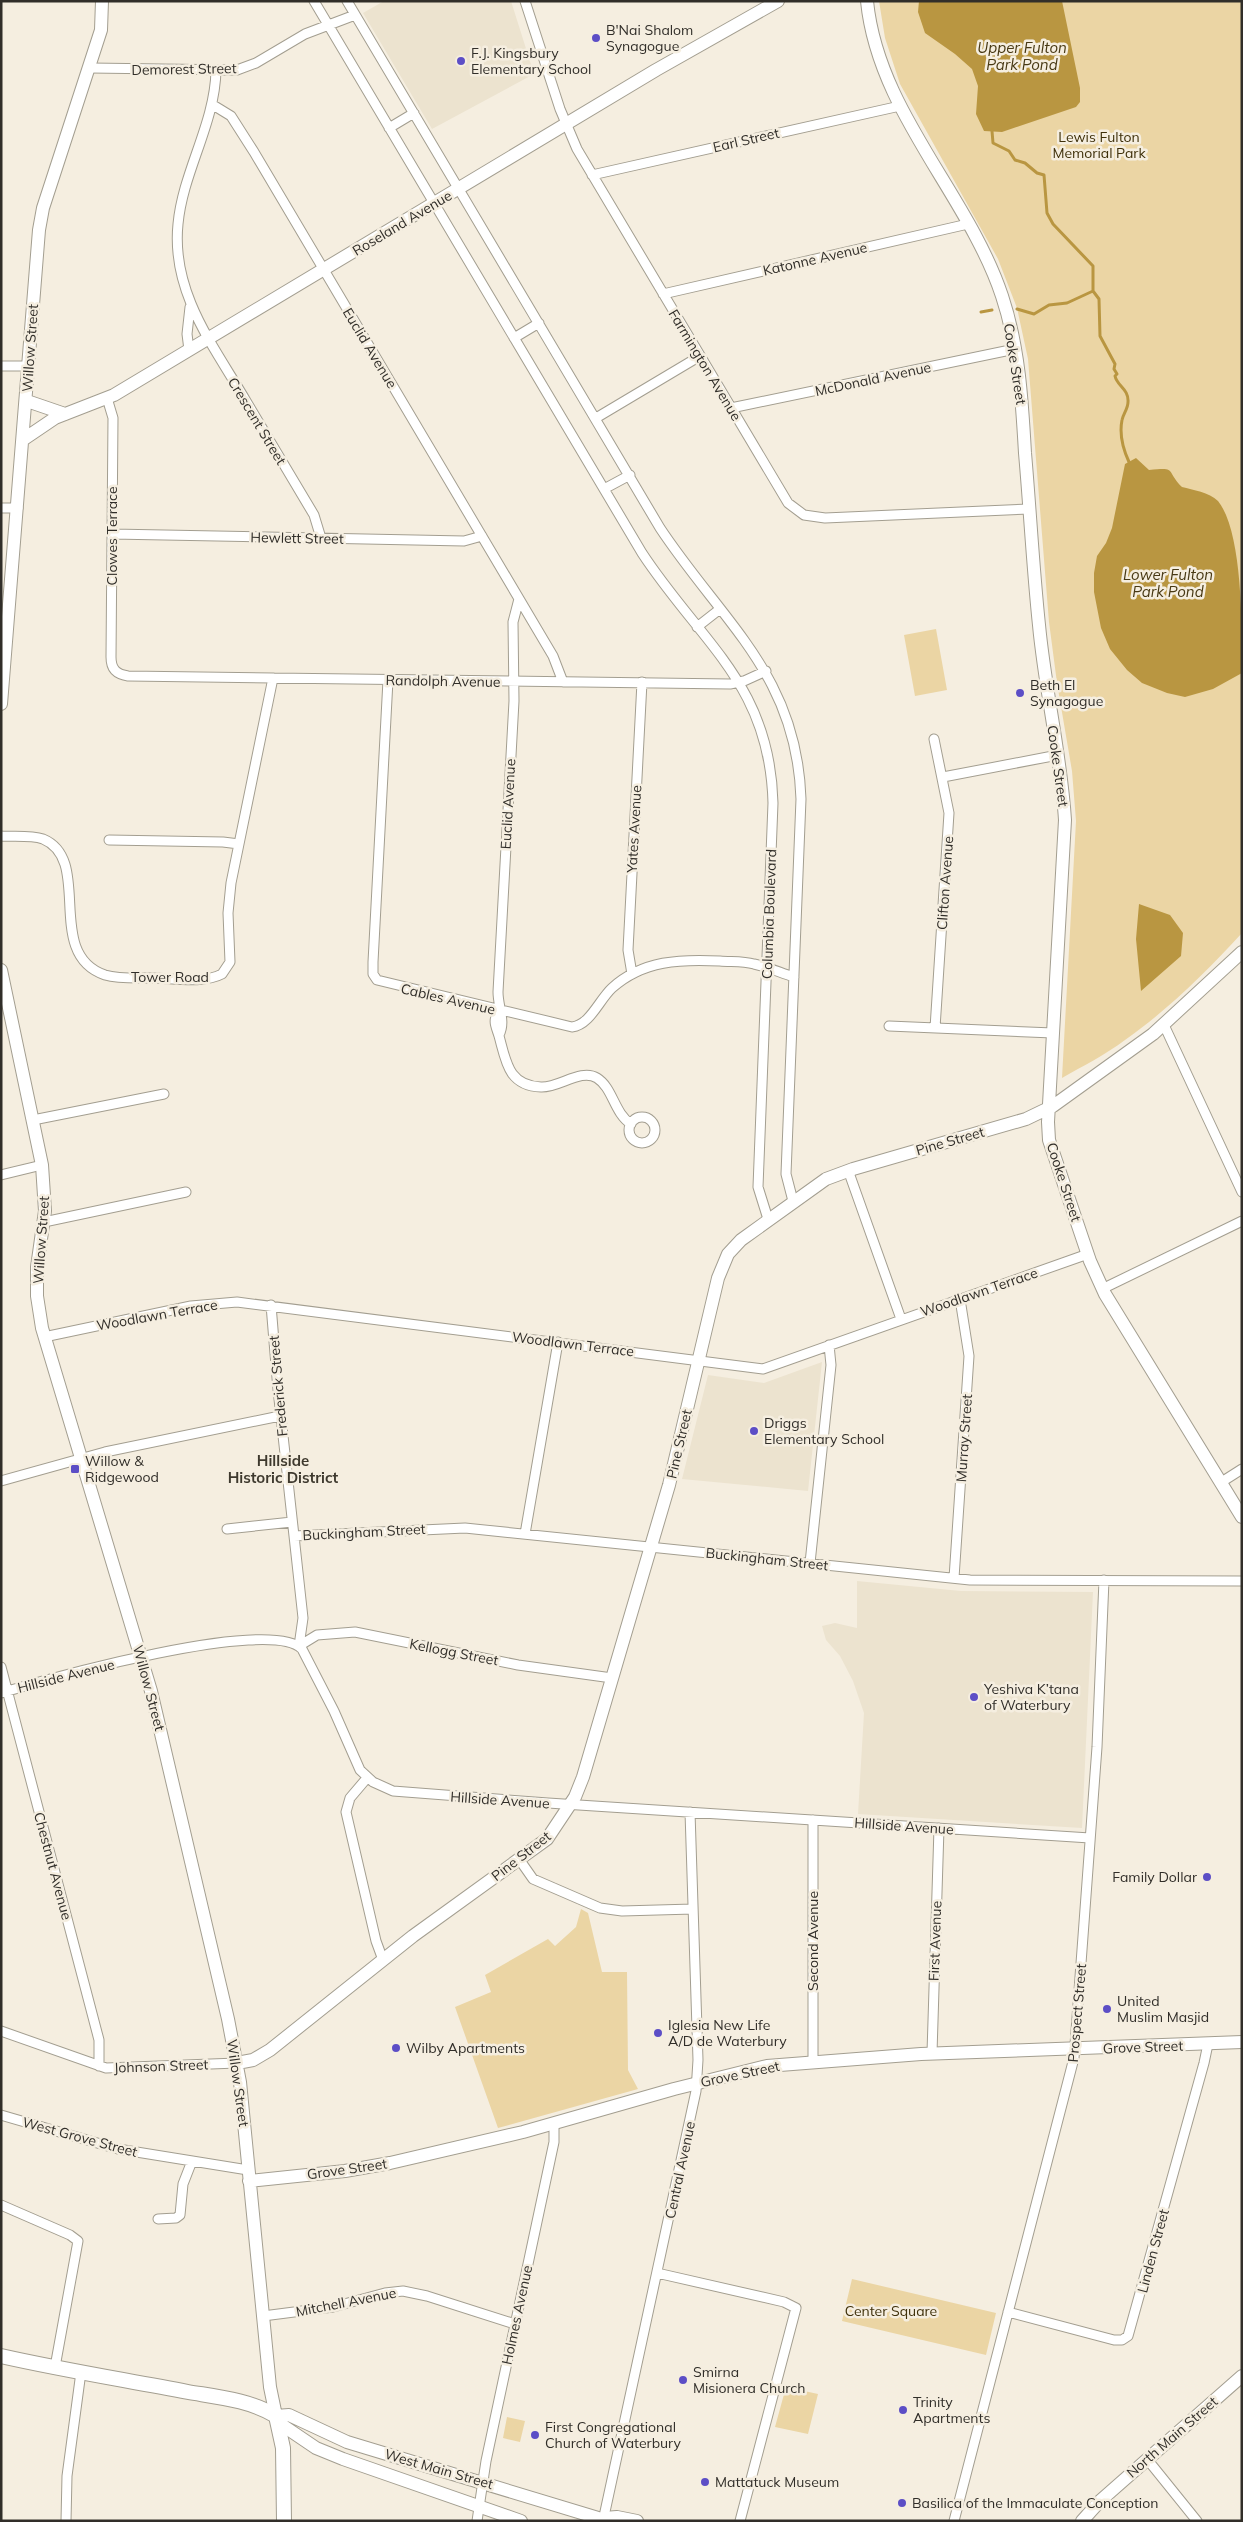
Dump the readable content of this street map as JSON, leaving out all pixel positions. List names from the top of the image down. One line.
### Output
{"streets":{"main road":["West Main Street"],"street":["Demorest Street","Earl Street","Roseland Avenue","Katonne Avenue","Willow Street","Euclid Avenue","Cooke Street","Farmington Avenue","McDonald Avenue","Crescent Street","Clowes Terrace","Hewlett Street","Randolph Avenue","Yates Avenue","Clifton Avenue","Columbia Boulevard","Tower Road","Cables Avenue","Pine Street","Woodlawn Terrace","Frederick Street","Murray Street","Buckingham Street","Kellogg Street","Hillside Avenue","Chestnut Avenue","Second Avenue","First Avenue","Prospect Street","Grove Street","Johnson Street","West Grove Street","Central Avenue","Linden Street","Mitchell Avenue","Holmes Avenue","North Main Street"]},"crossings":[["Demorest Street","Willow Street"],["Demorest Street","Crescent Street"],["Demorest Street","Columbia Boulevard"],["Earl Street","Cooke Street"],["Earl Street","Farmington Avenue"],["Roseland Avenue","Willow Street"],["Roseland Avenue","Euclid Avenue"],["Roseland Avenue","Farmington Avenue"],["Roseland Avenue","Crescent Street"],["Roseland Avenue","Clowes Terrace"],["Roseland Avenue","Columbia Boulevard"],["Katonne Avenue","Cooke Street"],["Katonne Avenue","Farmington Avenue"],["Willow Street","Pine Street"],["Willow Street","Woodlawn Terrace"],["Willow Street","Hillside Avenue"],["Willow Street","Grove Street"],["Willow Street","Johnson Street"],["Willow Street","West Grove Street"],["Willow Street","Mitchell Avenue"],["Willow Street","West Main Street"],["Euclid Avenue","Crescent Street"],["Euclid Avenue","Hewlett Street"],["Euclid Avenue","Randolph Avenue"],["Euclid Avenue","Cables Avenue"],["Cooke Street","Farmington Avenue"],["Cooke Street","McDonald Avenue"],["Cooke Street","Pine Street"],["Cooke Street","Woodlawn Terrace"],["Farmington Avenue","McDonald Avenue"],["Crescent Street","Hewlett Street"],["Clowes Terrace","Hewlett Street"],["Clowes Terrace","Randolph Avenue"],["Randolph Avenue","Yates Avenue"],["Randolph Avenue","Columbia Boulevard"],["Randolph Avenue","Tower Road"],["Randolph Avenue","Cables Avenue"],["Yates Avenue","Cables Avenue"],["Columbia Boulevard","Cables Avenue"],["Columbia Boulevard","Pine Street"],["Pine Street","Woodlawn Terrace"],["Pine Street","Buckingham Street"],["Pine Street","Kellogg Street"],["Pine Street","Hillside Avenue"],["Pine Street","Johnson Street"],["Woodlawn Terrace","Frederick Street"],["Woodlawn Terrace","Murray Street"],["Frederick Street","Buckingham Street"],["Frederick Street","Kellogg Street"],["Frederick Street","Hillside Avenue"],["Murray Street","Buckingham Street"],["Buckingham Street","Prospect Street"],["Kellogg Street","Hillside Avenue"],["Hillside Avenue","Chestnut Avenue"],["Hillside Avenue","Second Avenue"],["Hillside Avenue","First Avenue"],["Hillside Avenue","Prospect Street"],["Hillside Avenue","Central Avenue"],["Chestnut Avenue","Johnson Street"],["Second Avenue","Grove Street"],["First Avenue","Grove Street"],["Prospect Street","Grove Street"],["Prospect Street","Linden Street"],["Grove Street","West Grove Street"],["Grove Street","Central Avenue"],["Grove Street","Linden Street"],["Grove Street","Holmes Avenue"],["Central Avenue","West Main Street"],["Mitchell Avenue","Holmes Avenue"],["Holmes Avenue","West Main Street"]],"districts":["Hillside Historic District"],"water":["Upper Fulton Park Pond","Lower Fulton Park Pond"],"parks":["Lewis Fulton Memorial Park","Center Square"],"places":{"other":["B'Nai Shalom Synagogue","F.J. Kingsbury Elementary School","Beth El Synagogue","Driggs Elementary School","Yeshiva K’tana of Waterbury","Family Dollar","United Muslim Masjid","Iglesia New Life A/D de Waterbury","Wilby Apartments","Smirna Misionera Church","Trinity Apartments","First Congregational Church of Waterbury","Mattatuck Museum","Basilica of the Immaculate Conception"],"transit":["Willow & Ridgewood"]}}
